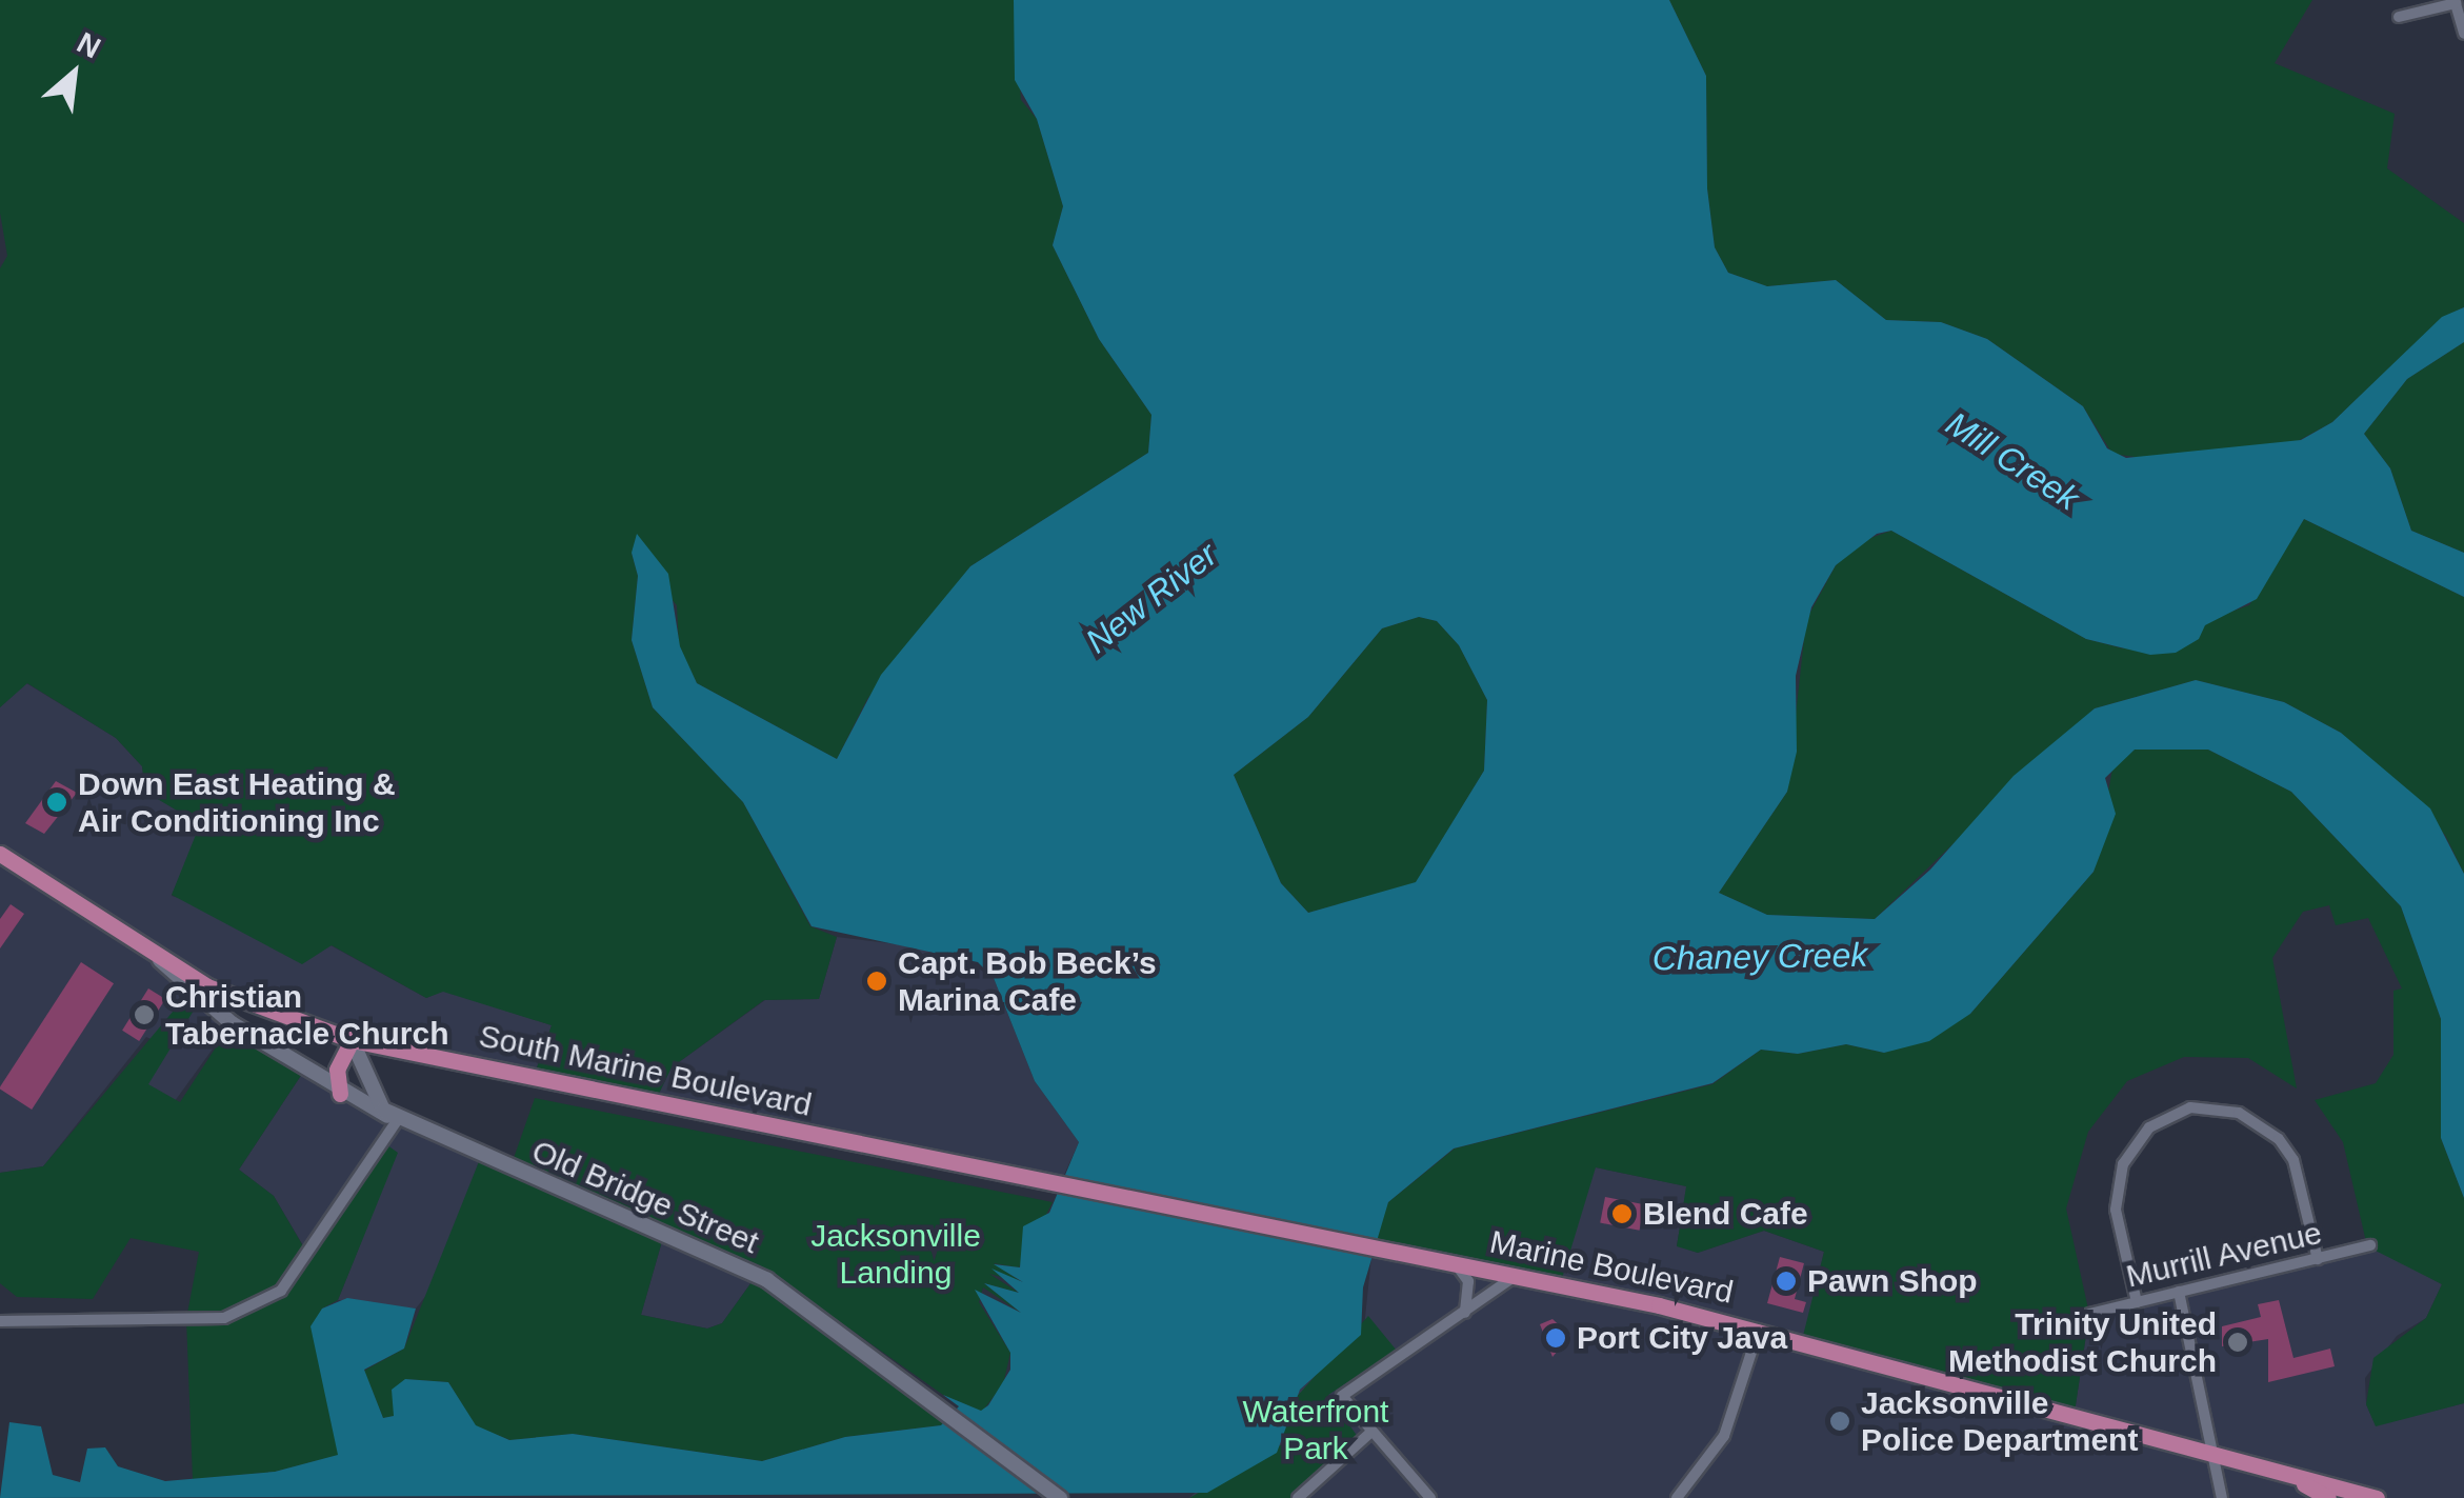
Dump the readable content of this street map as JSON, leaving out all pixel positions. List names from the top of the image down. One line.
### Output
{"streets":{"main road":["South Marine Boulevard","Old Bridge Street","Marine Boulevard"],"street":["Murrill Avenue"]},"crossings":[["South Marine Boulevard","Old Bridge Street"],["South Marine Boulevard","Marine Boulevard"]],"water":["Mill Creek","New River","Chaney Creek"],"parks":["Jacksonville Landing","Waterfront Park"],"places":["Down East Heating & Air Conditioning Inc","Capt. Bob Beck’s Marina Cafe","Christian Tabernacle Church","Blend Cafe","Pawn Shop","Port City Java","Trinity United Methodist Church","Jacksonville Police Department"],"north":"top right"}
